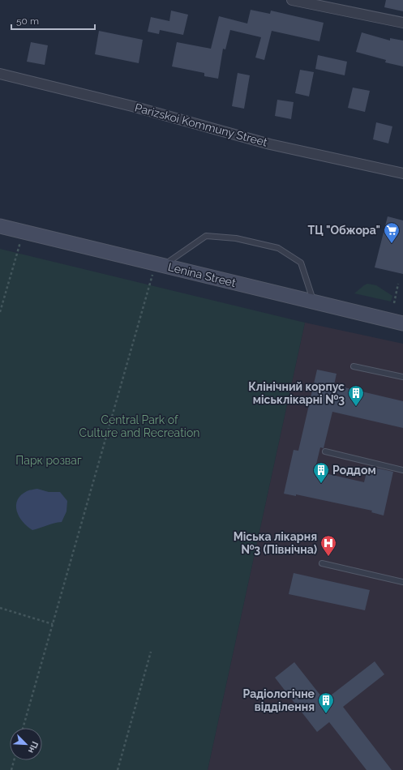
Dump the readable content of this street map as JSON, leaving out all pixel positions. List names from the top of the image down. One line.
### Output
{"streets":{"main road":["Lenina Street"],"street":["Parizskoi Kommuny Street"]},"parks":["Central Park of Culture and Recreation","Парк розваг"],"places":{"supermarket":["ТЦ \"Обжора\""],"building":["Клінічний корпус міськлікарні №3","Роддом","Радіологічне відділення"],"hospital":["Міська лікарня №3 (Північна)"]},"scale_bar":"50 m","north":"bottom right"}
